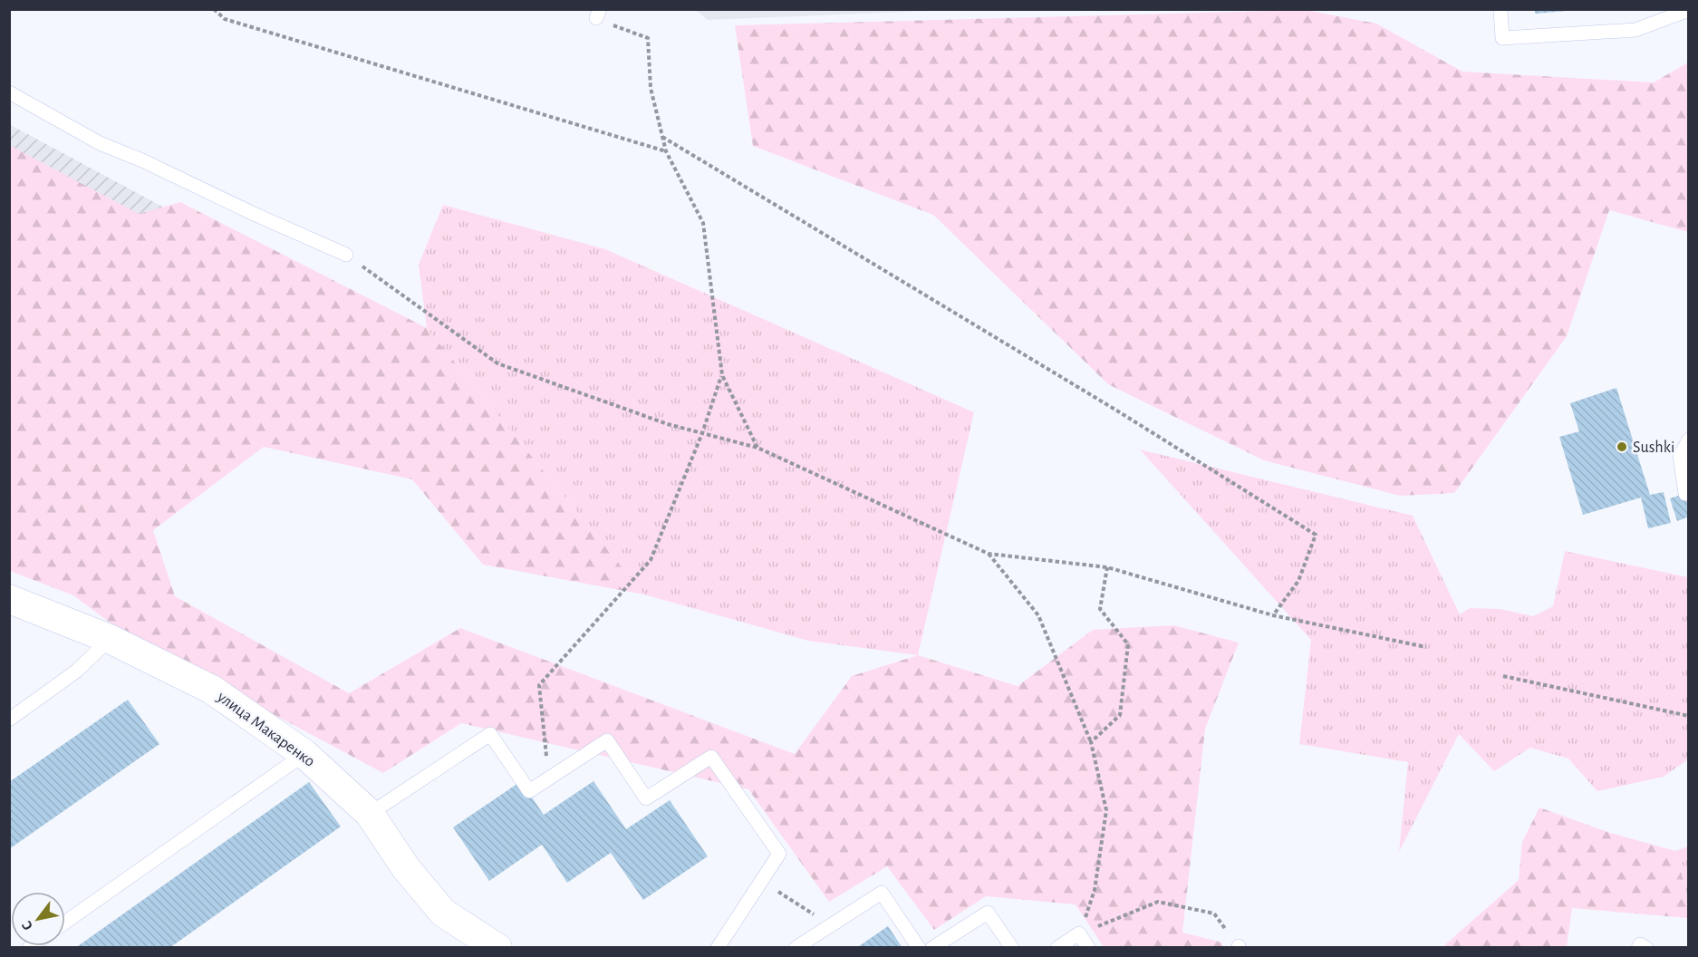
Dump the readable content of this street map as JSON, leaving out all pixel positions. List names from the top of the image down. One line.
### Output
{"streets":{"street":["улица Макаренко"]},"places":["Sushki"],"north":"bottom left"}
